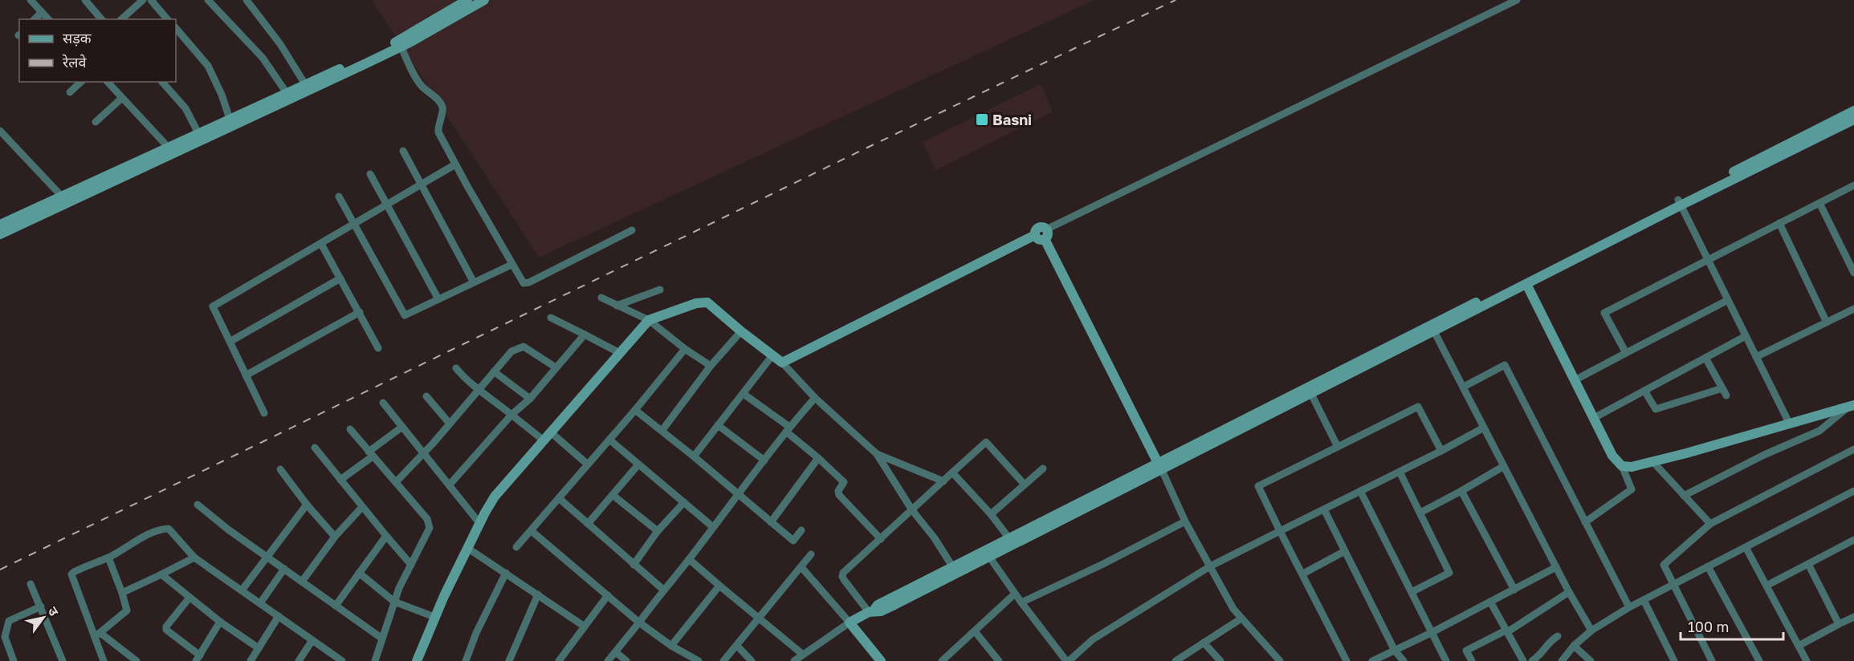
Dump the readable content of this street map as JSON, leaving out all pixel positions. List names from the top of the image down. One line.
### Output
{"places":{"transit":["Basni"]},"legend":["सड़क","रेलवे"],"scale_bar":"100 m","north":"top right"}
